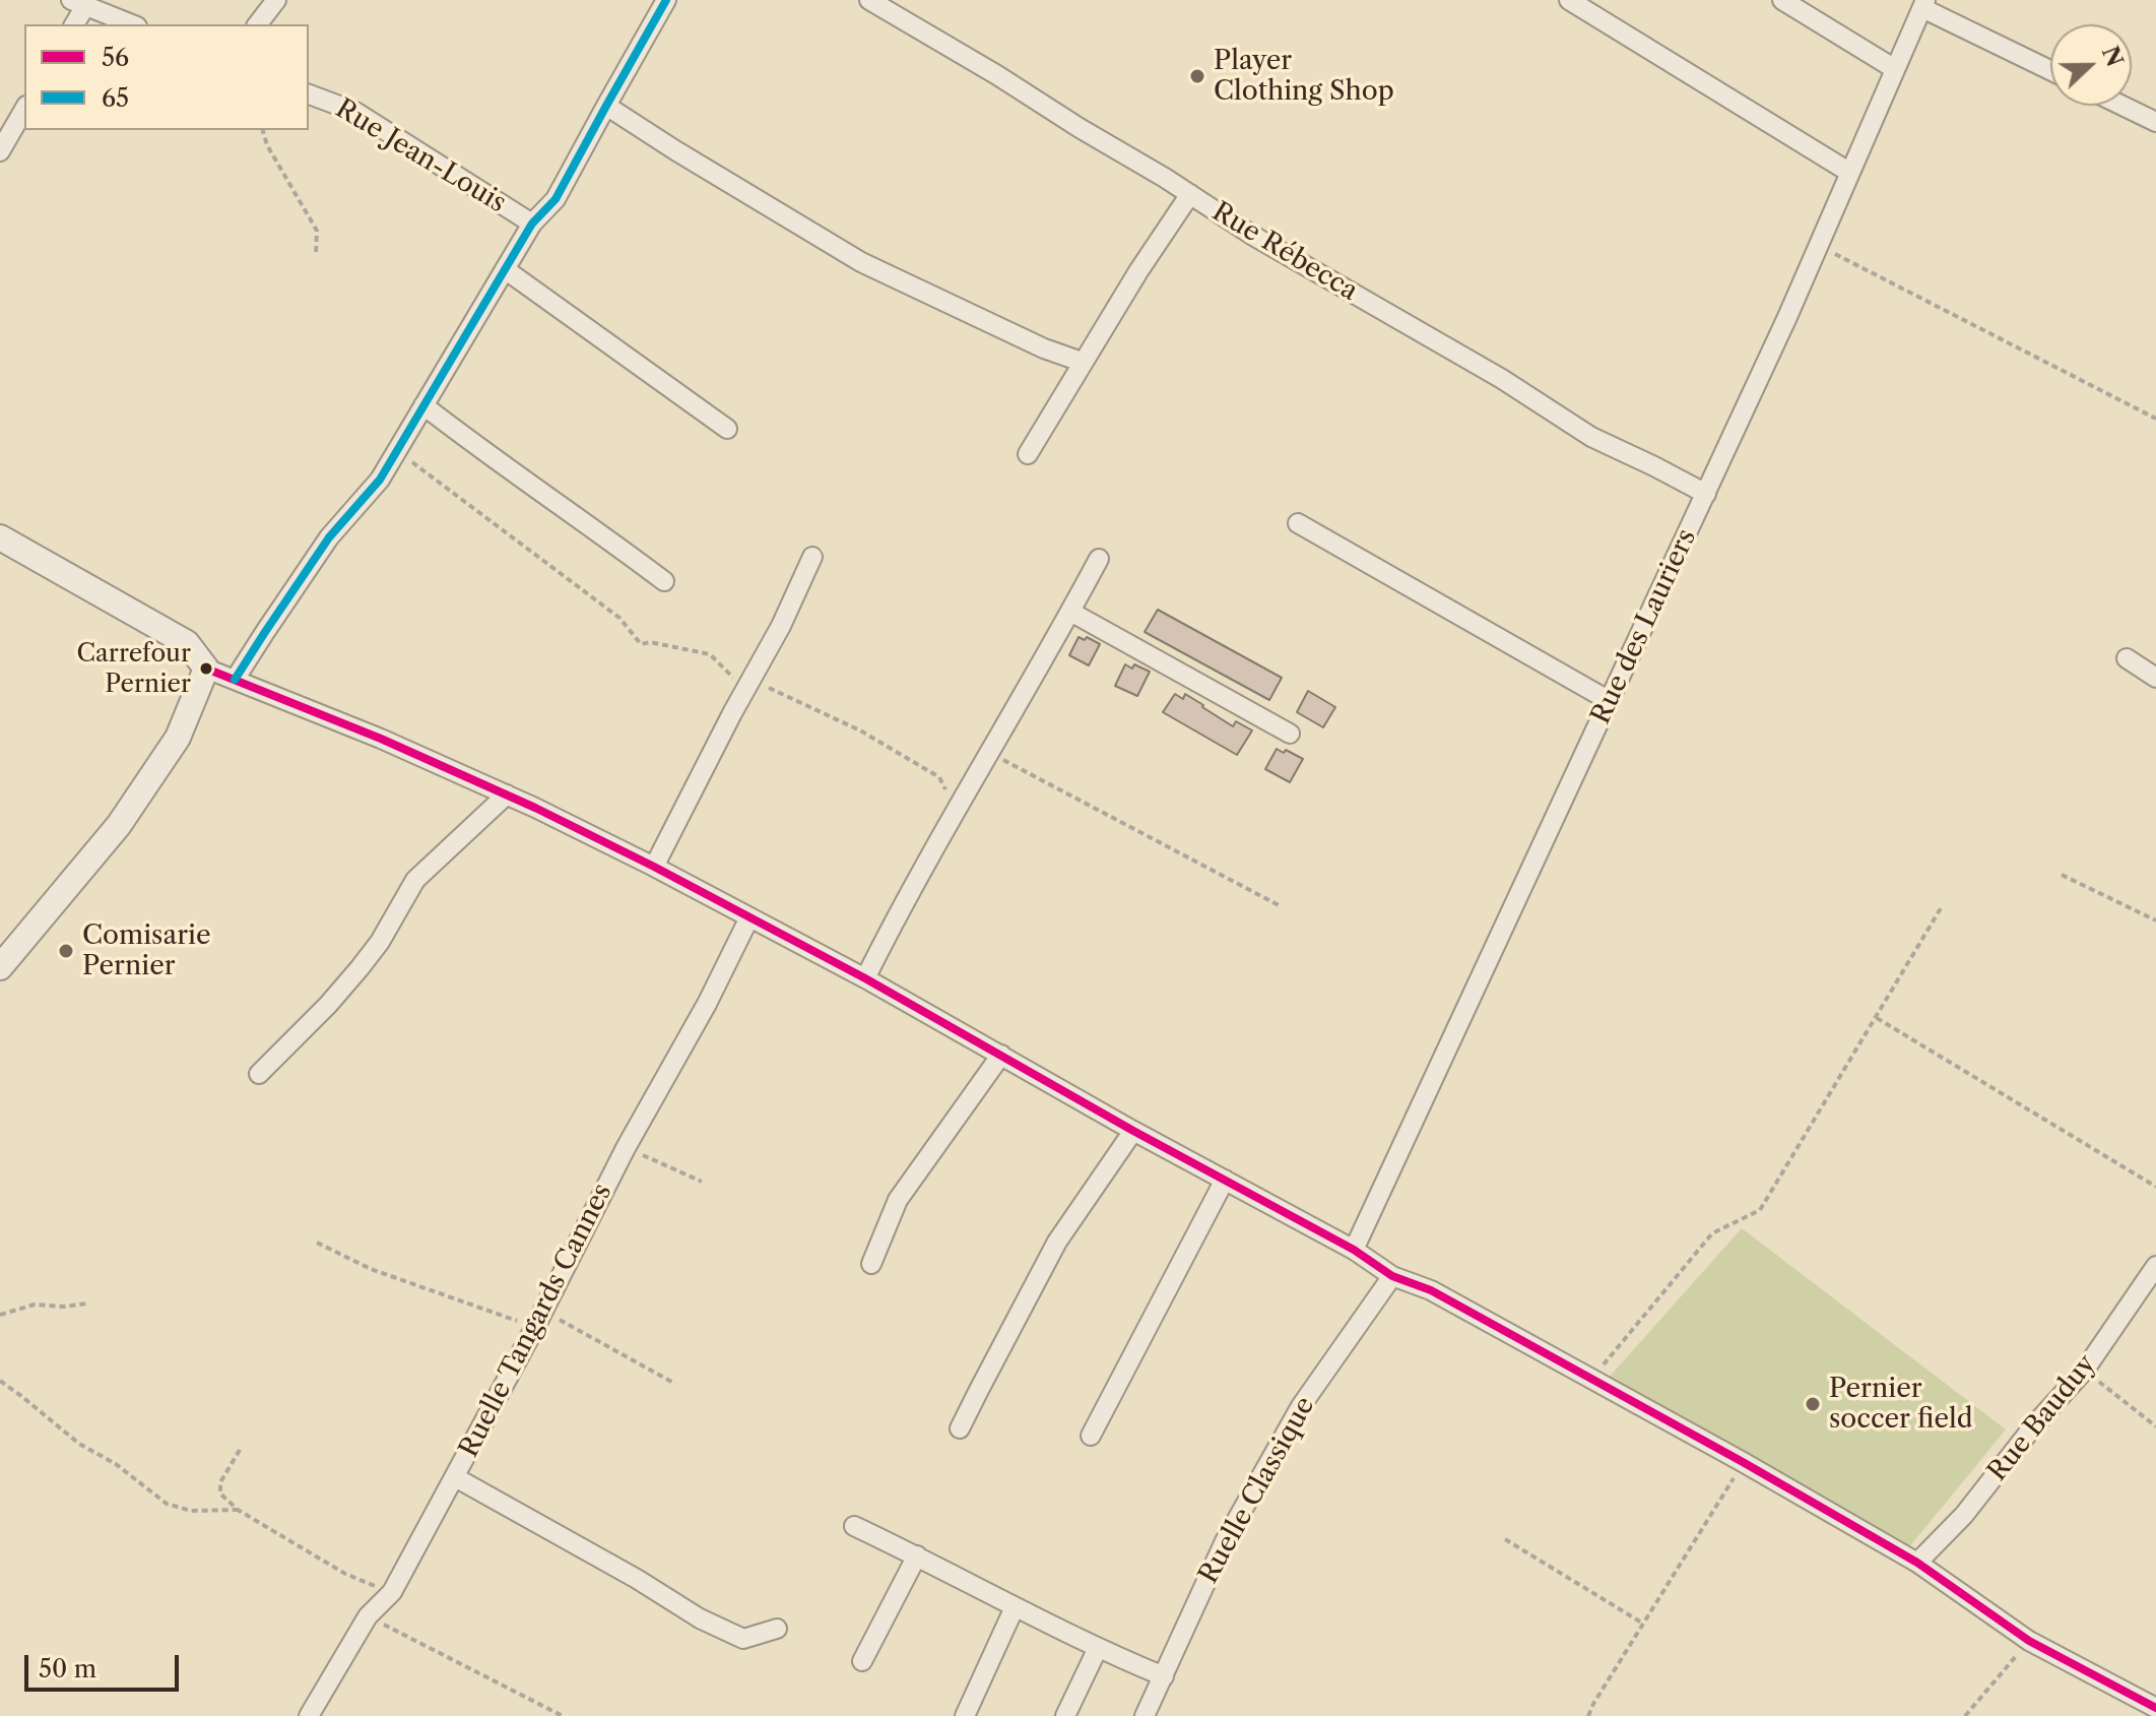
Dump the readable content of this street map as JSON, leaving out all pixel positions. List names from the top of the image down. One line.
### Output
{"streets":{"street":["Rue Jean-Louis","Rue Rébecca","Rue des Lauriers","Ruelle Tangards Cannes","Rue Bauduy","Ruelle Classique"]},"crossings":[["Rue Rébecca","Rue des Lauriers"]],"places":["Player Clothing Shop","Carrefour Pernier","Comisarie Pernier","Pernier soccer field"],"lines":["transit line 65","transit line 56"],"legend":["56","65"],"scale_bar":"50 m","north":"right"}
